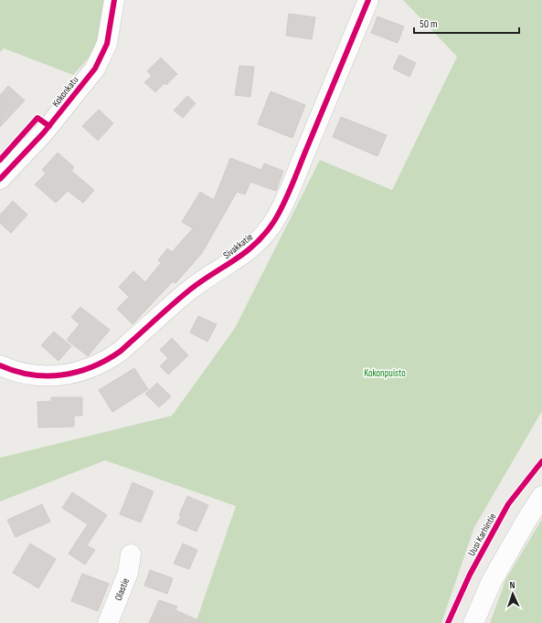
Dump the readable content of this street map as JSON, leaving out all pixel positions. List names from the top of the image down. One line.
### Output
{"streets":{"street":["Kokonkatu","Sivakkatie","Olastie"],"cycle path":["Uusi Karhintie"]},"parks":["Kokonpuisto"],"scale_bar":"50 m","north":"top"}
